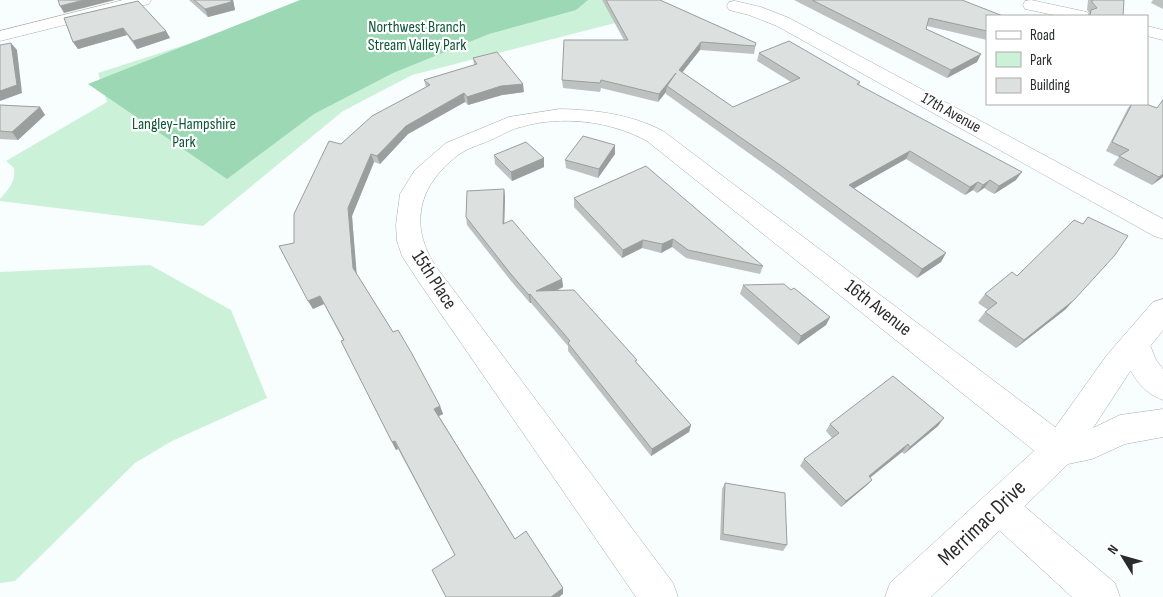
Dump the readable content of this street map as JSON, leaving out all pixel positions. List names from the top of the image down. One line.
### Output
{"streets":{"street":["17th Avenue","15th Place","16th Avenue","Merrimac Drive"]},"crossings":[["15th Place","16th Avenue"],["16th Avenue","Merrimac Drive"]],"parks":["Northwest Branch Stream Valley Park","Langley-Hampshire Park"],"legend":["Road","Park","Building"],"north":"top left"}
